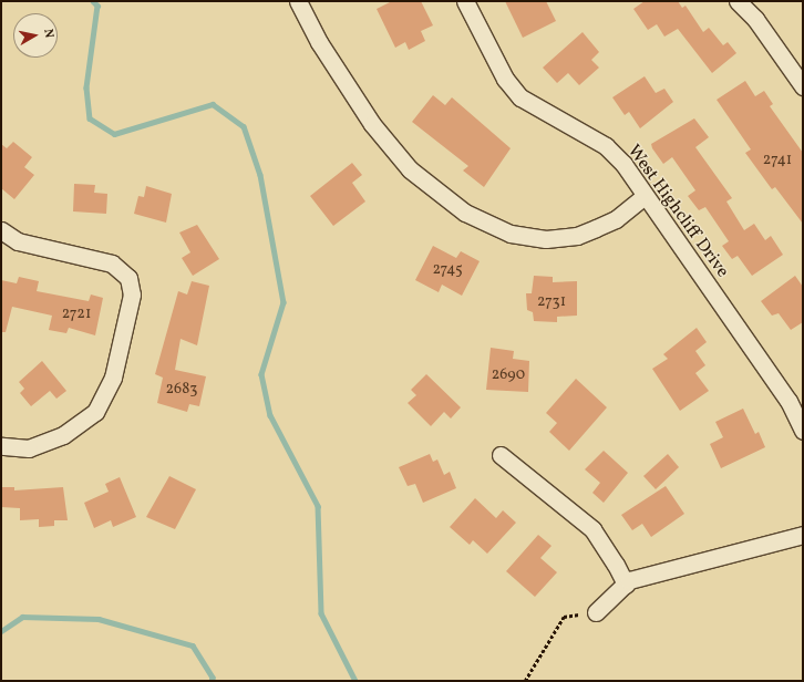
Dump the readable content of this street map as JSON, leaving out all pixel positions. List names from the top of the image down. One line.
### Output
{"streets":{"street":["West Highcliff Drive"]},"house_numbers":["2741","2745","2731","2721","2690","2683"],"north":"right"}
